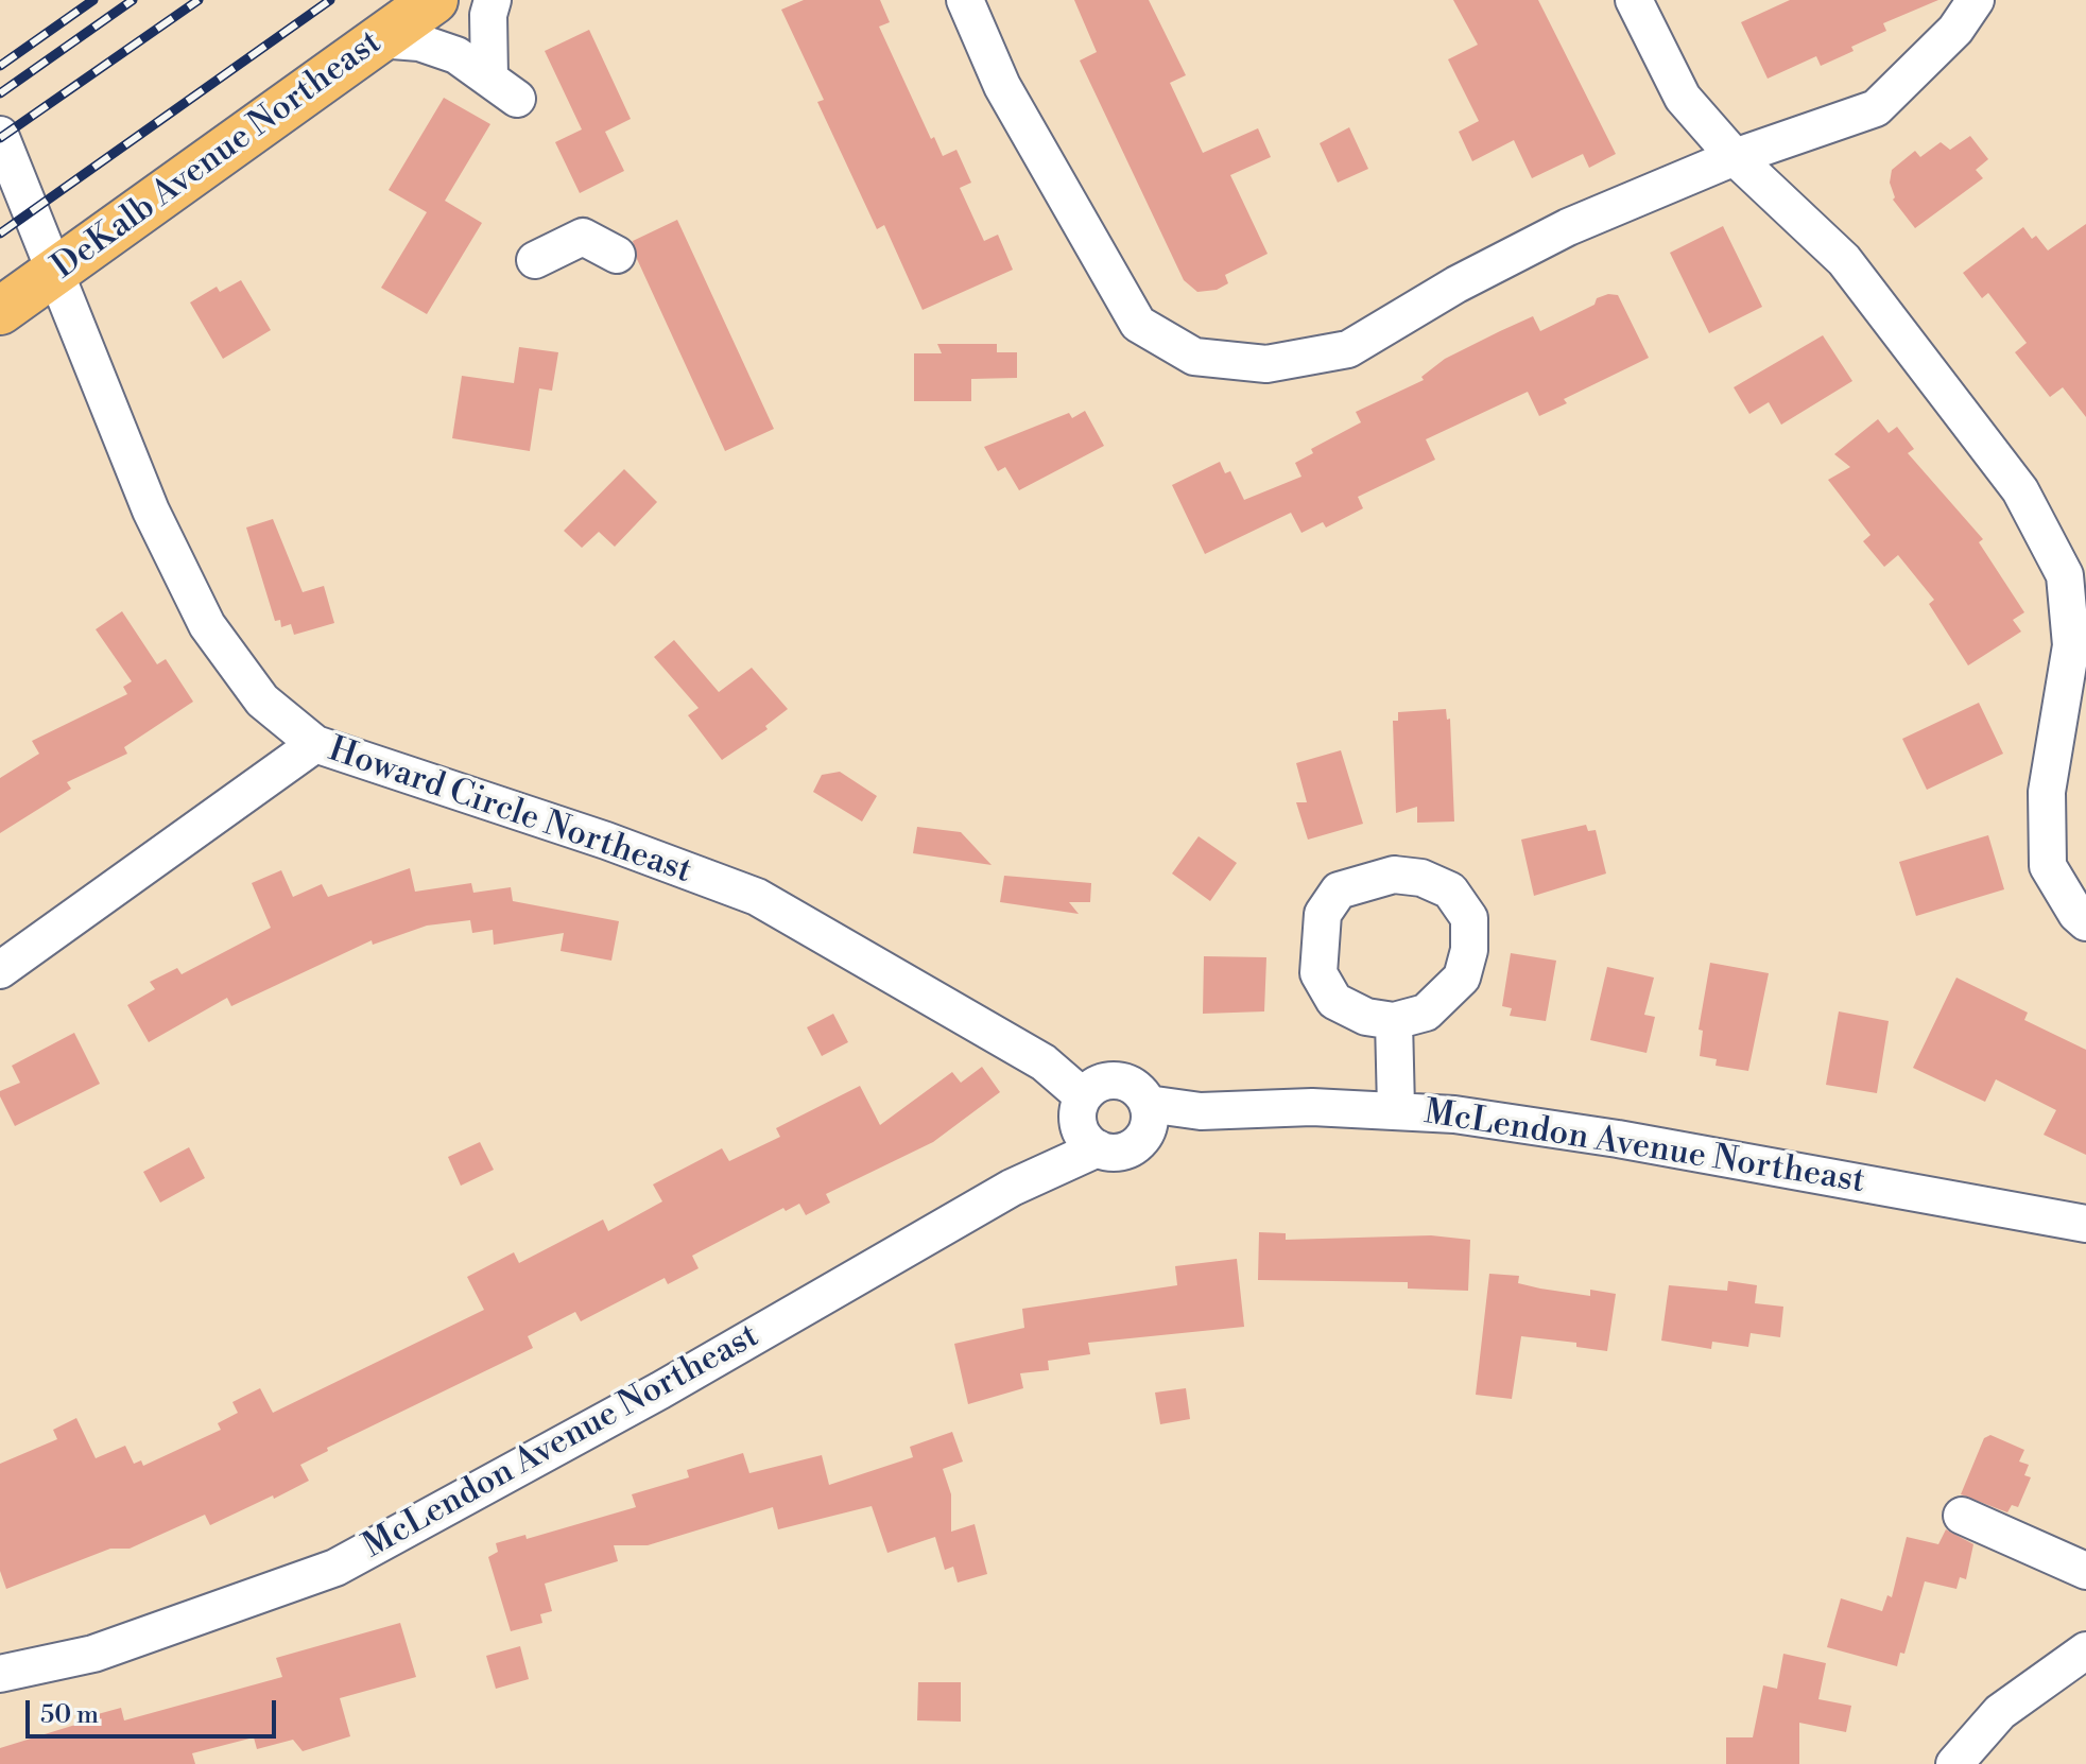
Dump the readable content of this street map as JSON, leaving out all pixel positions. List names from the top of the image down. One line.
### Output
{"streets":{"main road":["DeKalb Avenue Northeast"],"street":["Howard Circle Northeast","McLendon Avenue Northeast"]},"crossings":[["Howard Circle Northeast","McLendon Avenue Northeast"]],"scale_bar":"50 m"}
